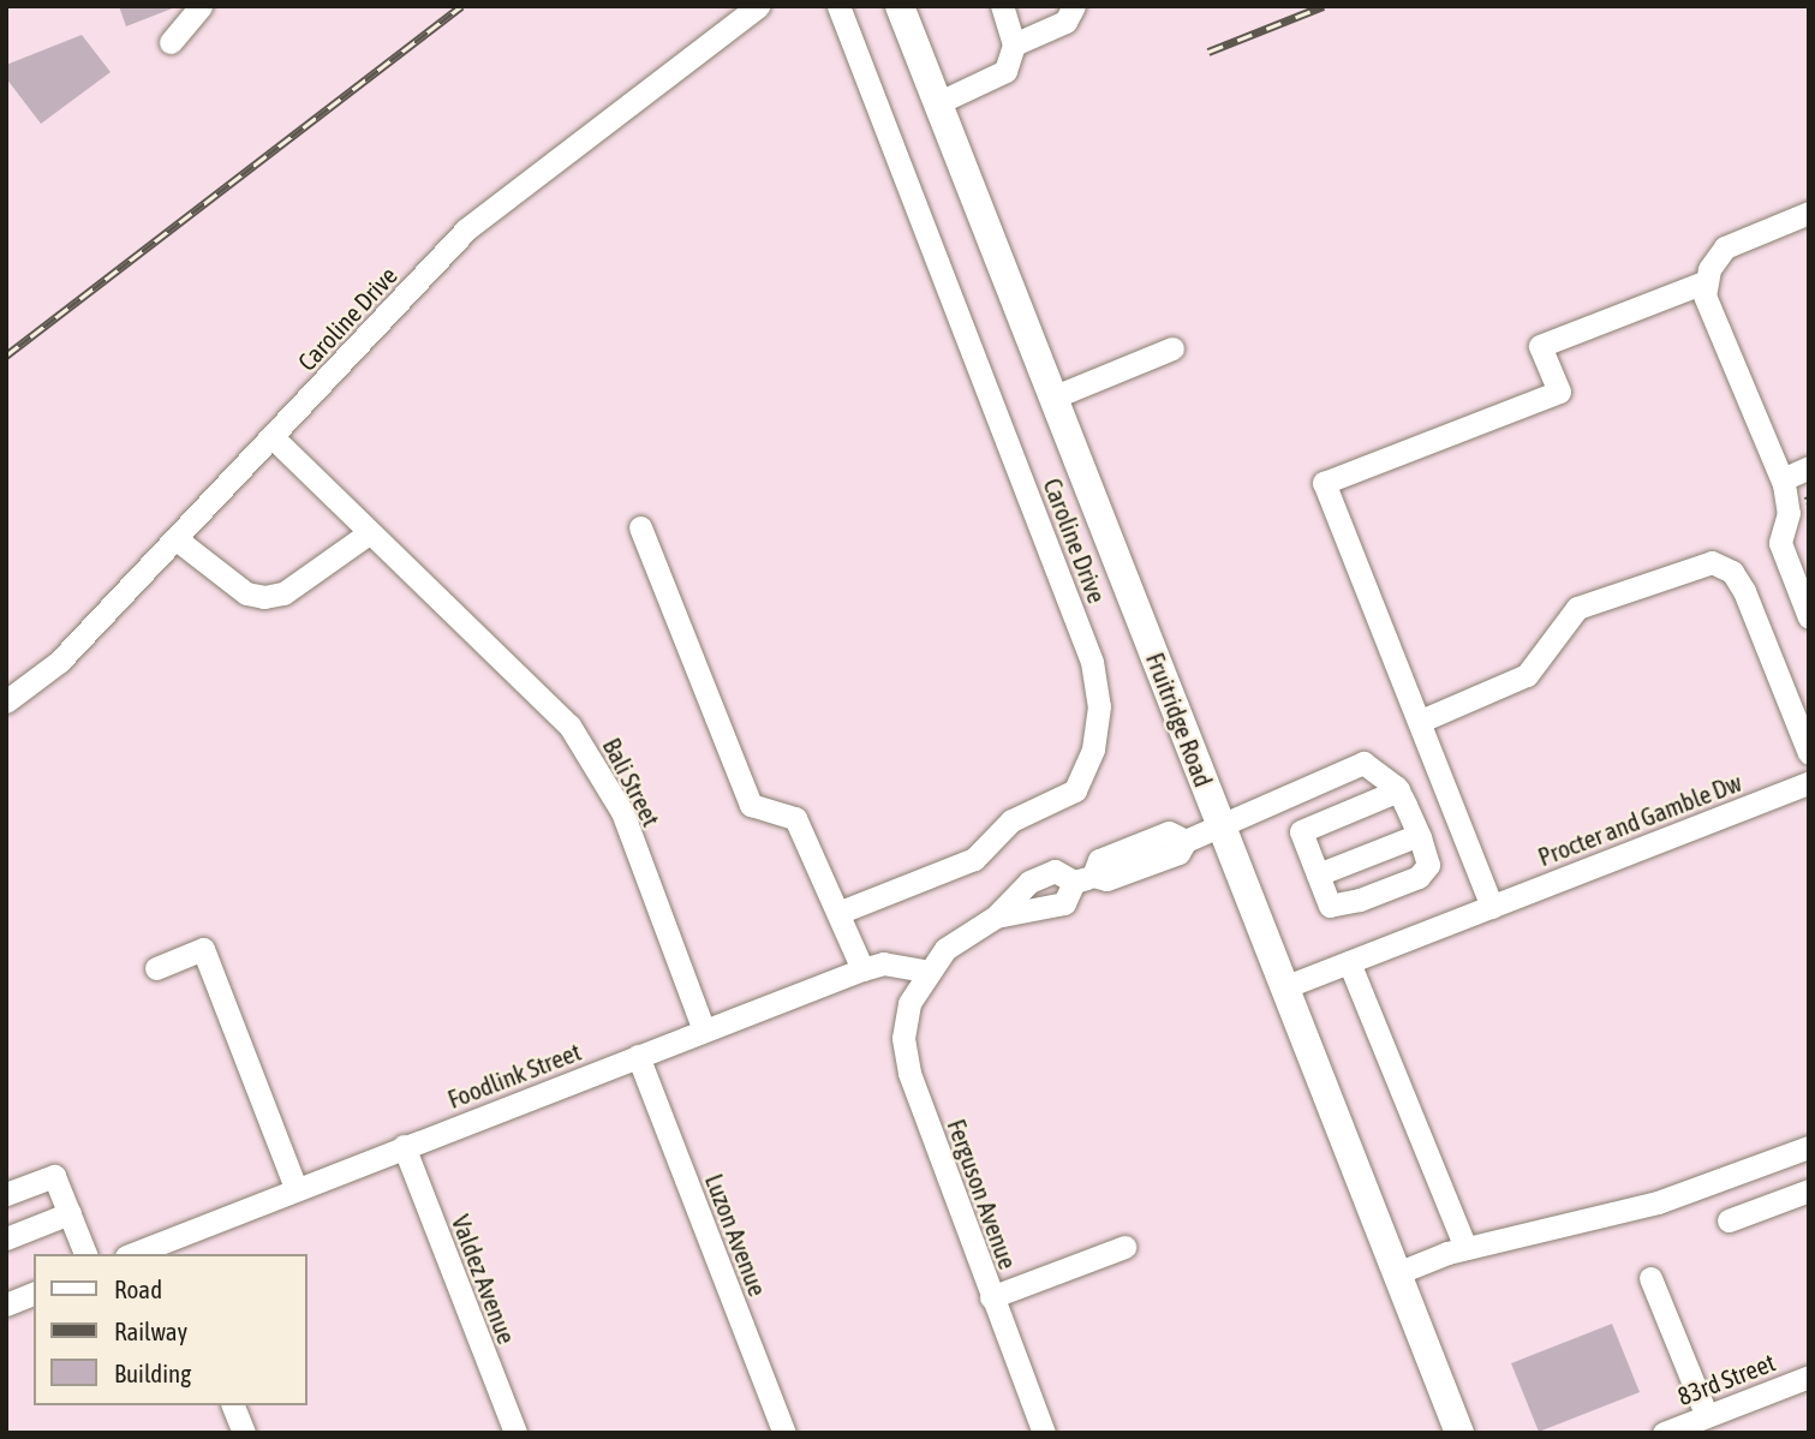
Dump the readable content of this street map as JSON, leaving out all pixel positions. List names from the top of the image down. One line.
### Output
{"streets":{"main road":["Fruitridge Road"],"street":["Caroline Drive","Bali Street","Procter and Gamble Dw","Foodlink Street","Ferguson Avenue","Luzon Avenue","Valdez Avenue","83rd Street"]},"crossings":[["Caroline Drive","Bali Street"],["Fruitridge Road","Procter and Gamble Dw"],["Bali Street","Foodlink Street"],["Foodlink Street","Ferguson Avenue"],["Foodlink Street","Luzon Avenue"],["Foodlink Street","Valdez Avenue"]],"legend":["Road","Railway","Building"]}
